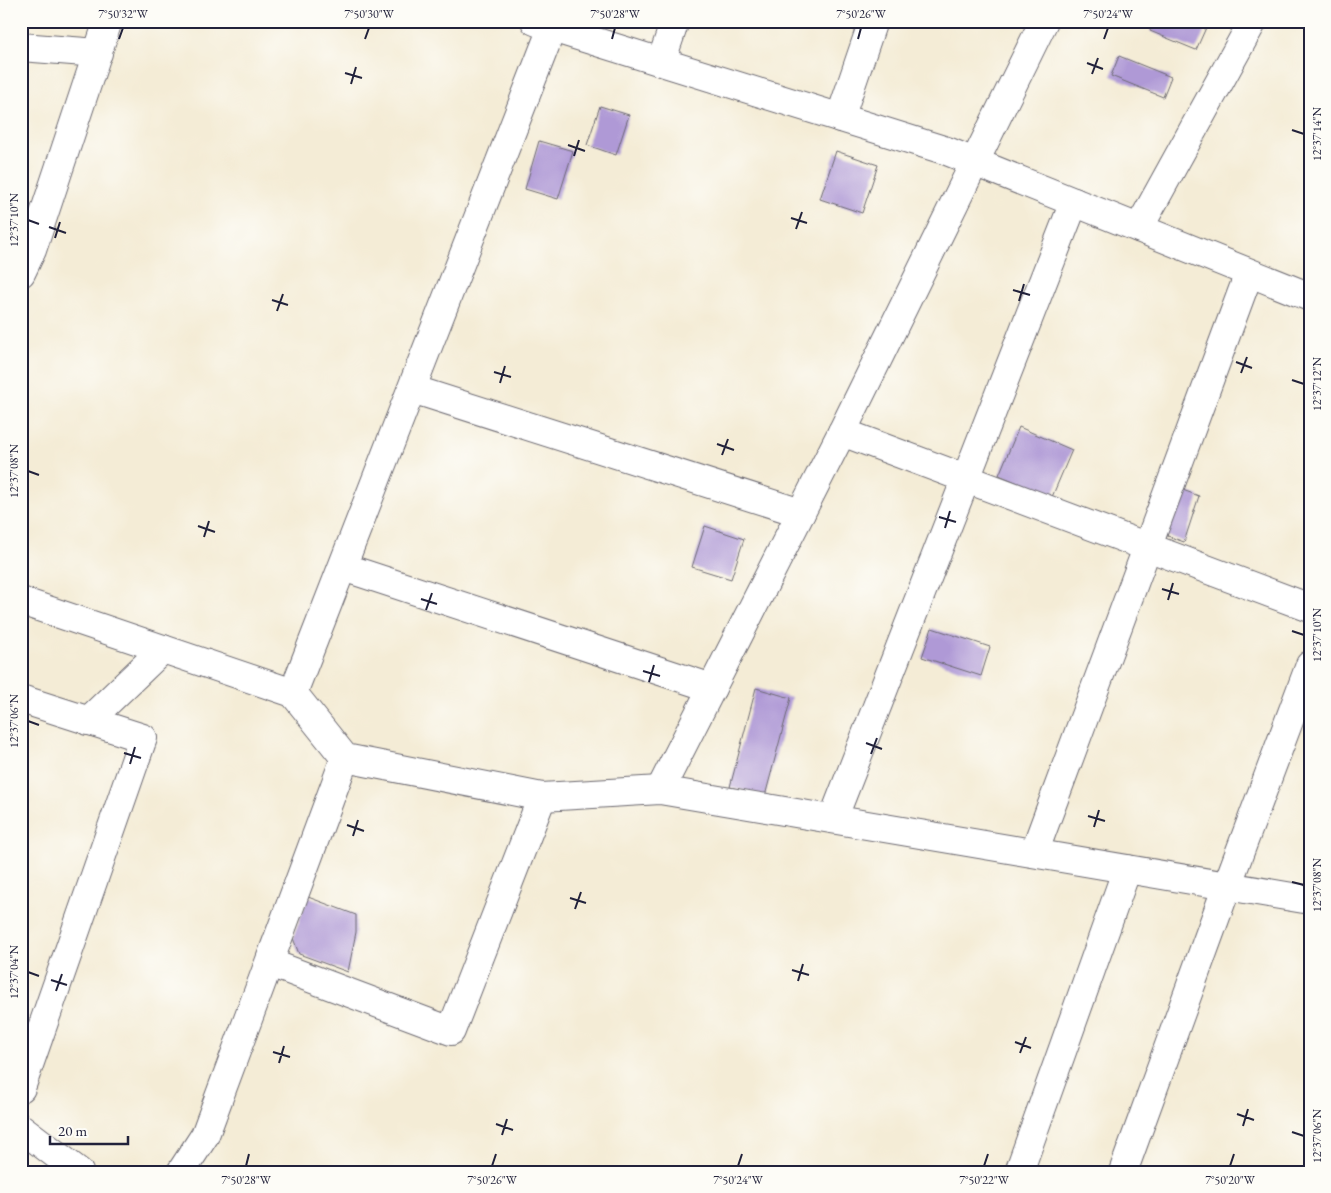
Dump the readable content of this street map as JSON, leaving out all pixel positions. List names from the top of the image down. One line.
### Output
{"scale_bar":"20 m","coordinates":["7°50'32\"W","7°50'30\"W","7°50'28\"W","7°50'26\"W","7°50'24\"W","12°37'14\"N","12°37'10\"N","12°37'12\"N","12°37'08\"N","12°37'06\"N","12°37'04\"N","7°50'22\"W","7°50'20\"W"]}
